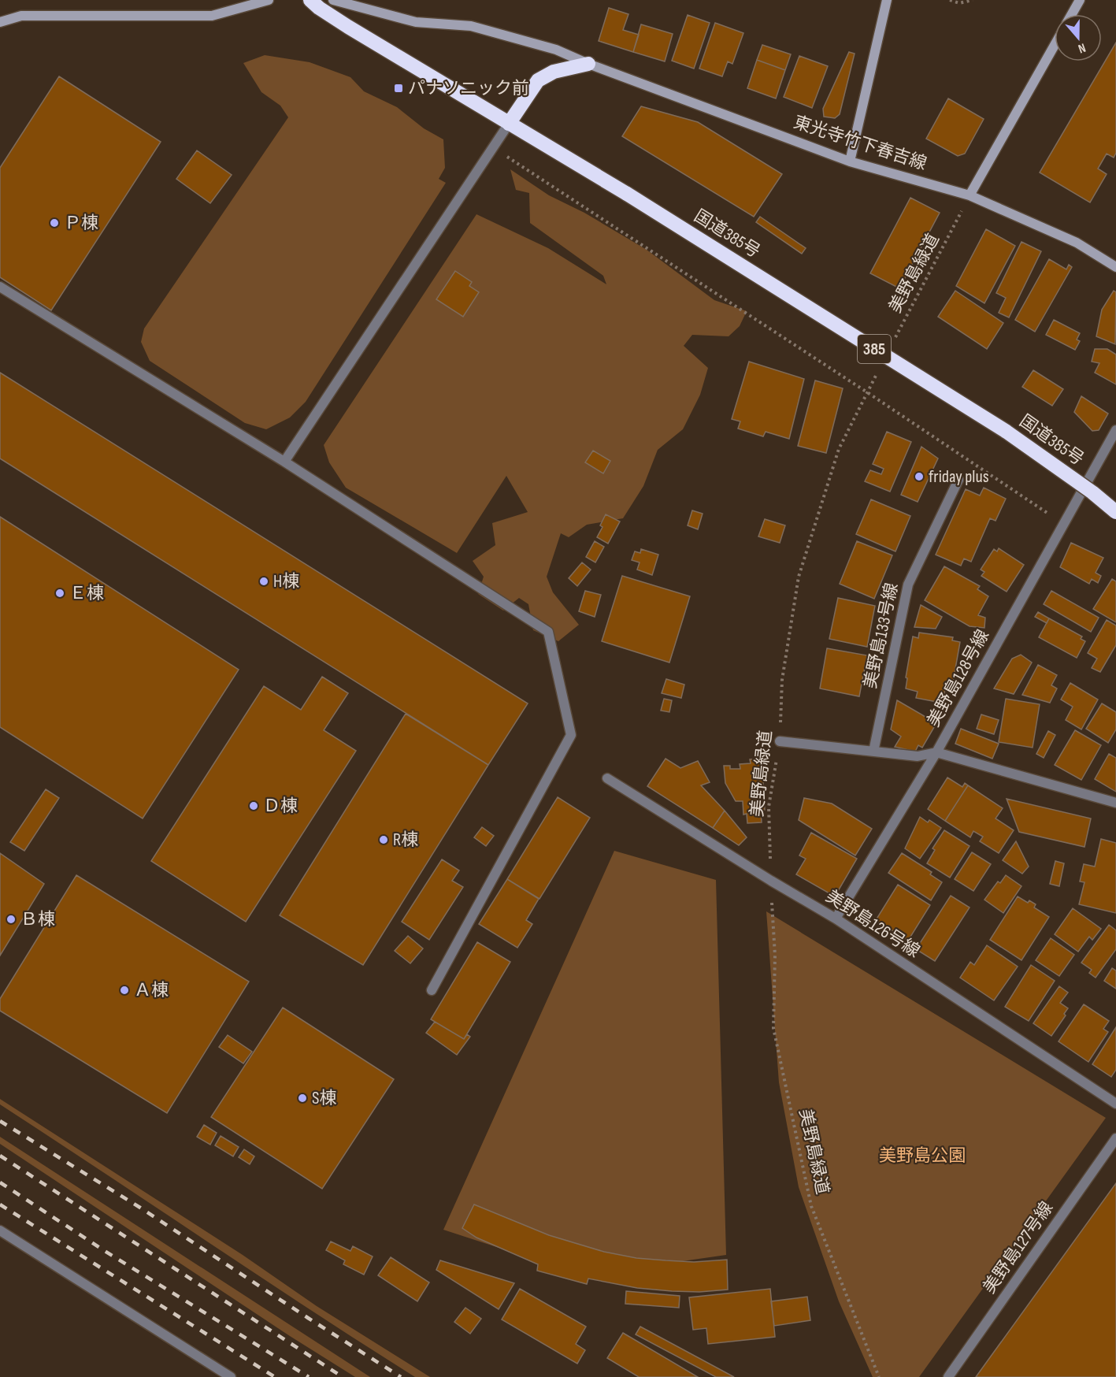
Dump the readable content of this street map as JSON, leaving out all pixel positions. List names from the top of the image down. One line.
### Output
{"streets":{"highway":["国道385号","385"],"main road":["東光寺竹下春吉線"],"street":["美野島133号線","美野島128号線","美野島126号線","美野島127号線"],"path":["美野島緑道"]},"crossings":[["東光寺竹下春吉線","美野島緑道"],["美野島緑道","美野島126号線"],["美野島128号線","美野島126号線"]],"parks":["美野島公園"],"places":{"transit":["パナソニック前"],"other":["Ｐ棟","friday plus","H棟","Ｅ棟","Ｄ棟","R棟","Ｂ棟","Ａ棟","S棟"]},"north":"bottom"}
